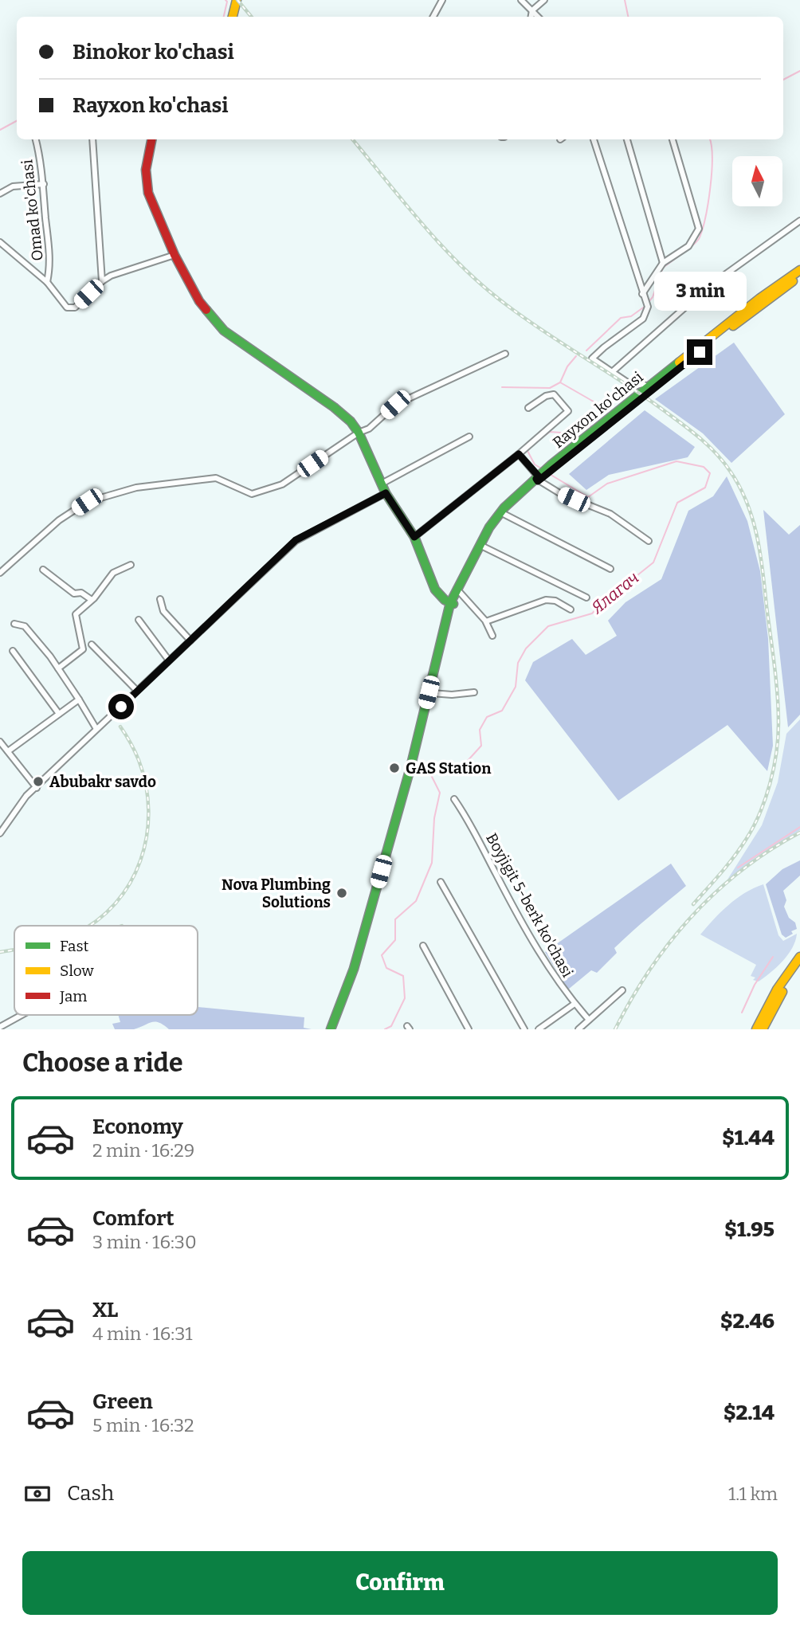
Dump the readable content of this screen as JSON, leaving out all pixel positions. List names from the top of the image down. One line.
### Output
{"streets":{"main road":["Rayxon ko'chasi"],"street":["Omad ko'chasi","Boyjigit 5-berk ko'chasi"]},"water":["Ялагач"],"places":["GAS Station","Abubakr savdo","Nova Plumbing Solutions"],"legend":["Fast","Slow","Jam"],"north":"top","page":{"banner":["Binokor ko'chasi","Rayxon ko'chasi"],"bubble":"3 min","heading":"Choose a ride","list":[{"name":"Economy","note":"2 min · 16:29","value":"$1.44"},{"name":"Comfort","note":"3 min · 16:30","value":"$1.95"},{"name":"XL","note":"4 min · 16:31","value":"$2.46"},{"name":"Green","note":"5 min · 16:32","value":"$2.14"}],"pay":["Cash","1.1 km"],"buttons":"Confirm"}}
